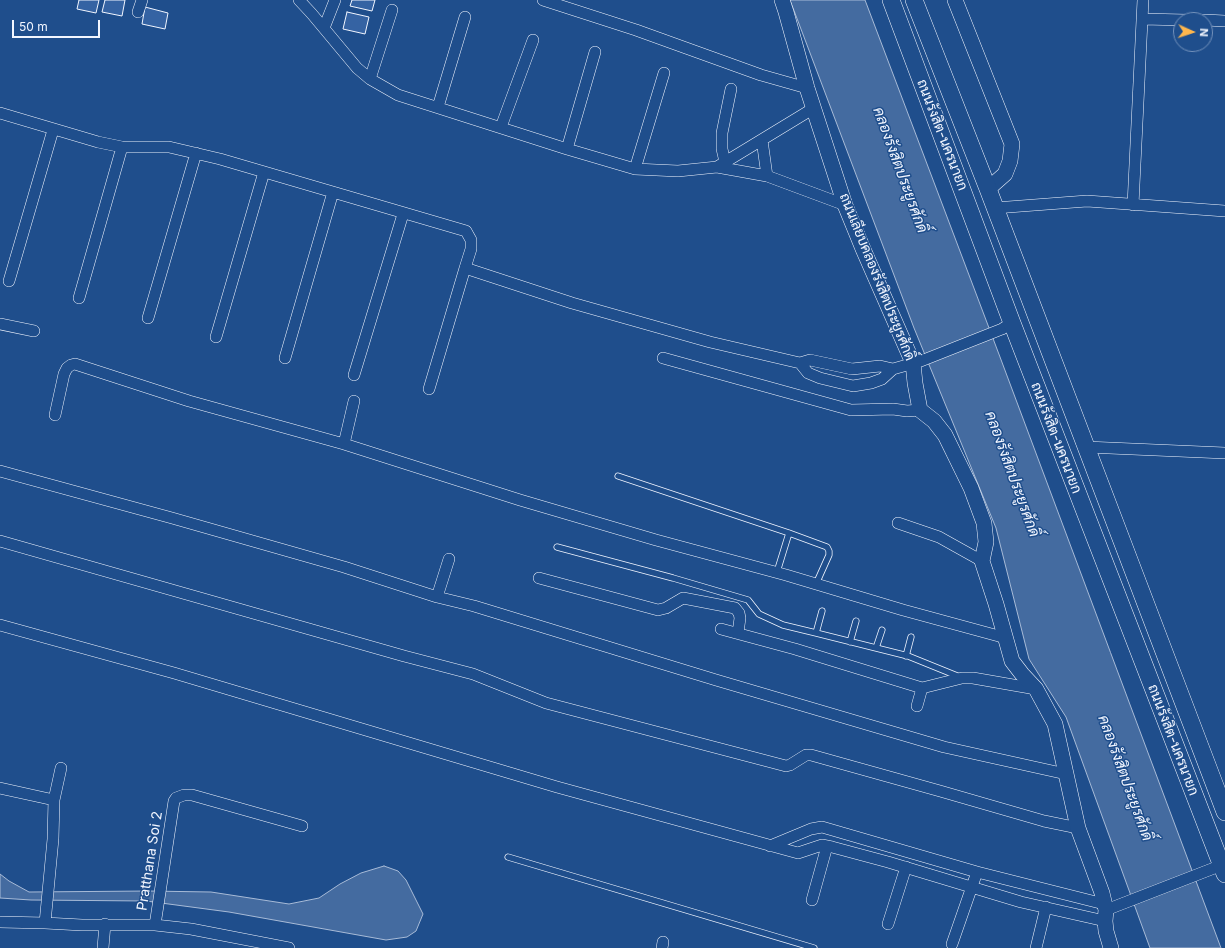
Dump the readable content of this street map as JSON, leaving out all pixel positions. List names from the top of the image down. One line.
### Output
{"streets":{"main road":["ถนนรังสิต-นครนายก"],"street":["ถนนเลียบคลองรังสิตประยูรศักดิ์","Pratthana Soi 2"]},"water":["คลองรังสิตประยูรศักดิ์"],"scale_bar":"50 m","north":"right"}
